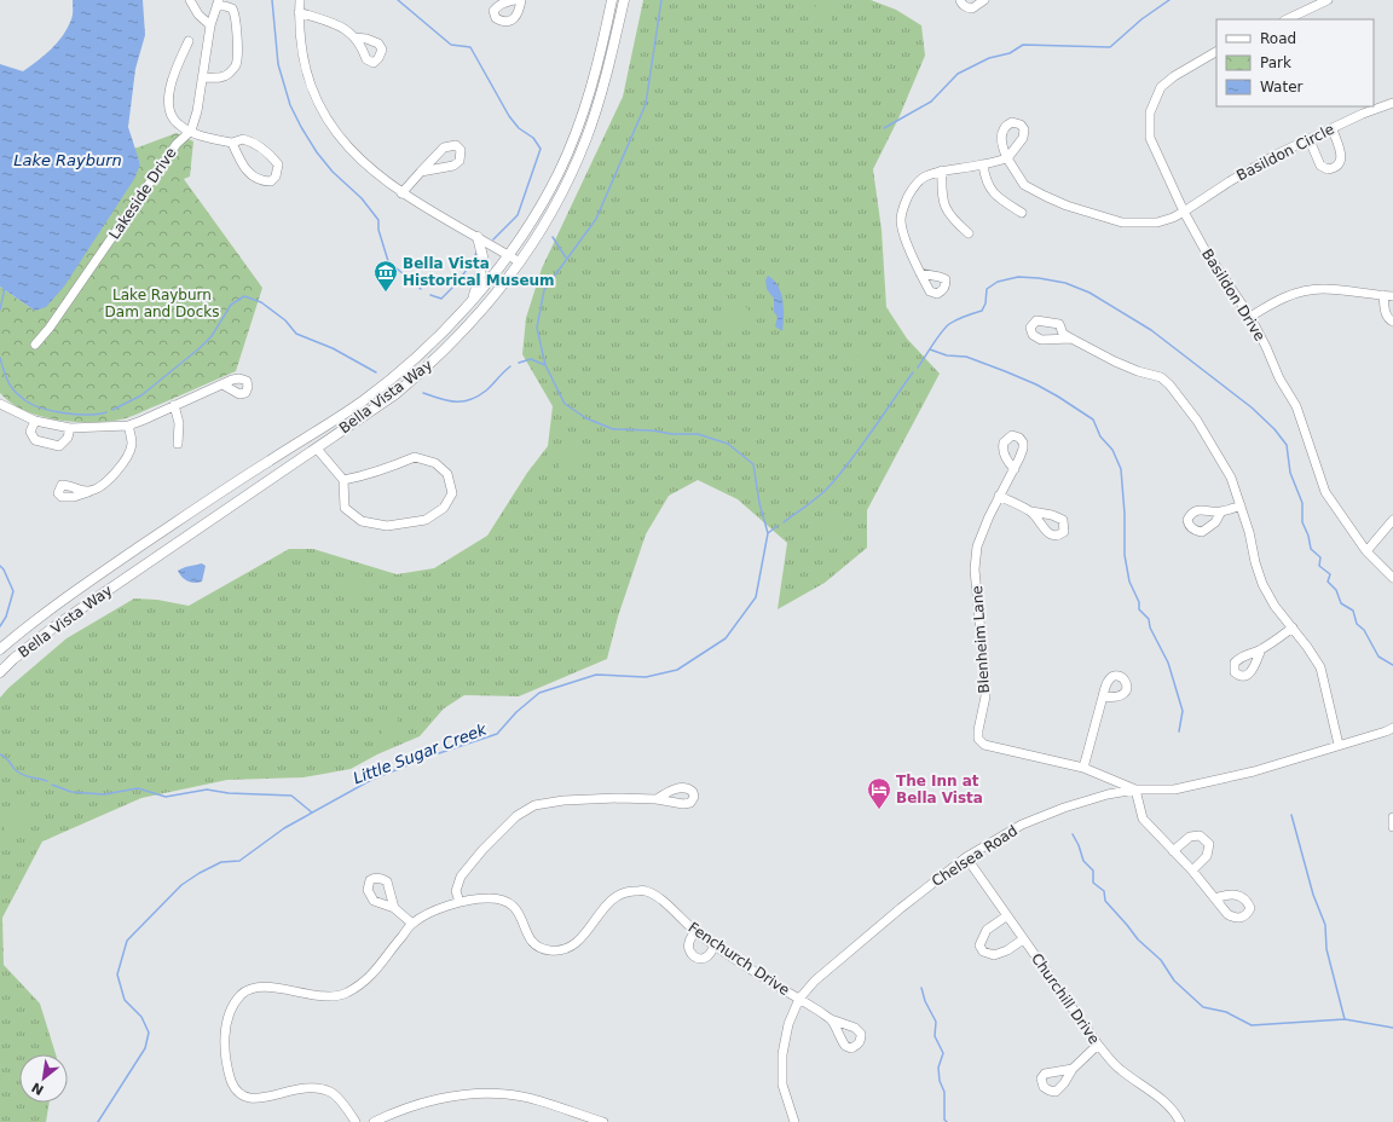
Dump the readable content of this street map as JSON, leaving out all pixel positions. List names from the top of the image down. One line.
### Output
{"streets":{"main road":["Bella Vista Way"],"street":["Basildon Circle","Lakeside Drive","Basildon Drive","Blenheim Lane","Chelsea Road","Fenchurch Drive","Churchill Drive"]},"crossings":[["Basildon Circle","Basildon Drive"],["Blenheim Lane","Chelsea Road"],["Chelsea Road","Fenchurch Drive"],["Chelsea Road","Churchill Drive"]],"water":["Lake Rayburn","Little Sugar Creek"],"parks":["Lake Rayburn Dam and Docks"],"places":{"museum":["Bella Vista Historical Museum"],"hotel":["The Inn at Bella Vista"]},"legend":["Road","Park","Water"],"north":"bottom left"}
